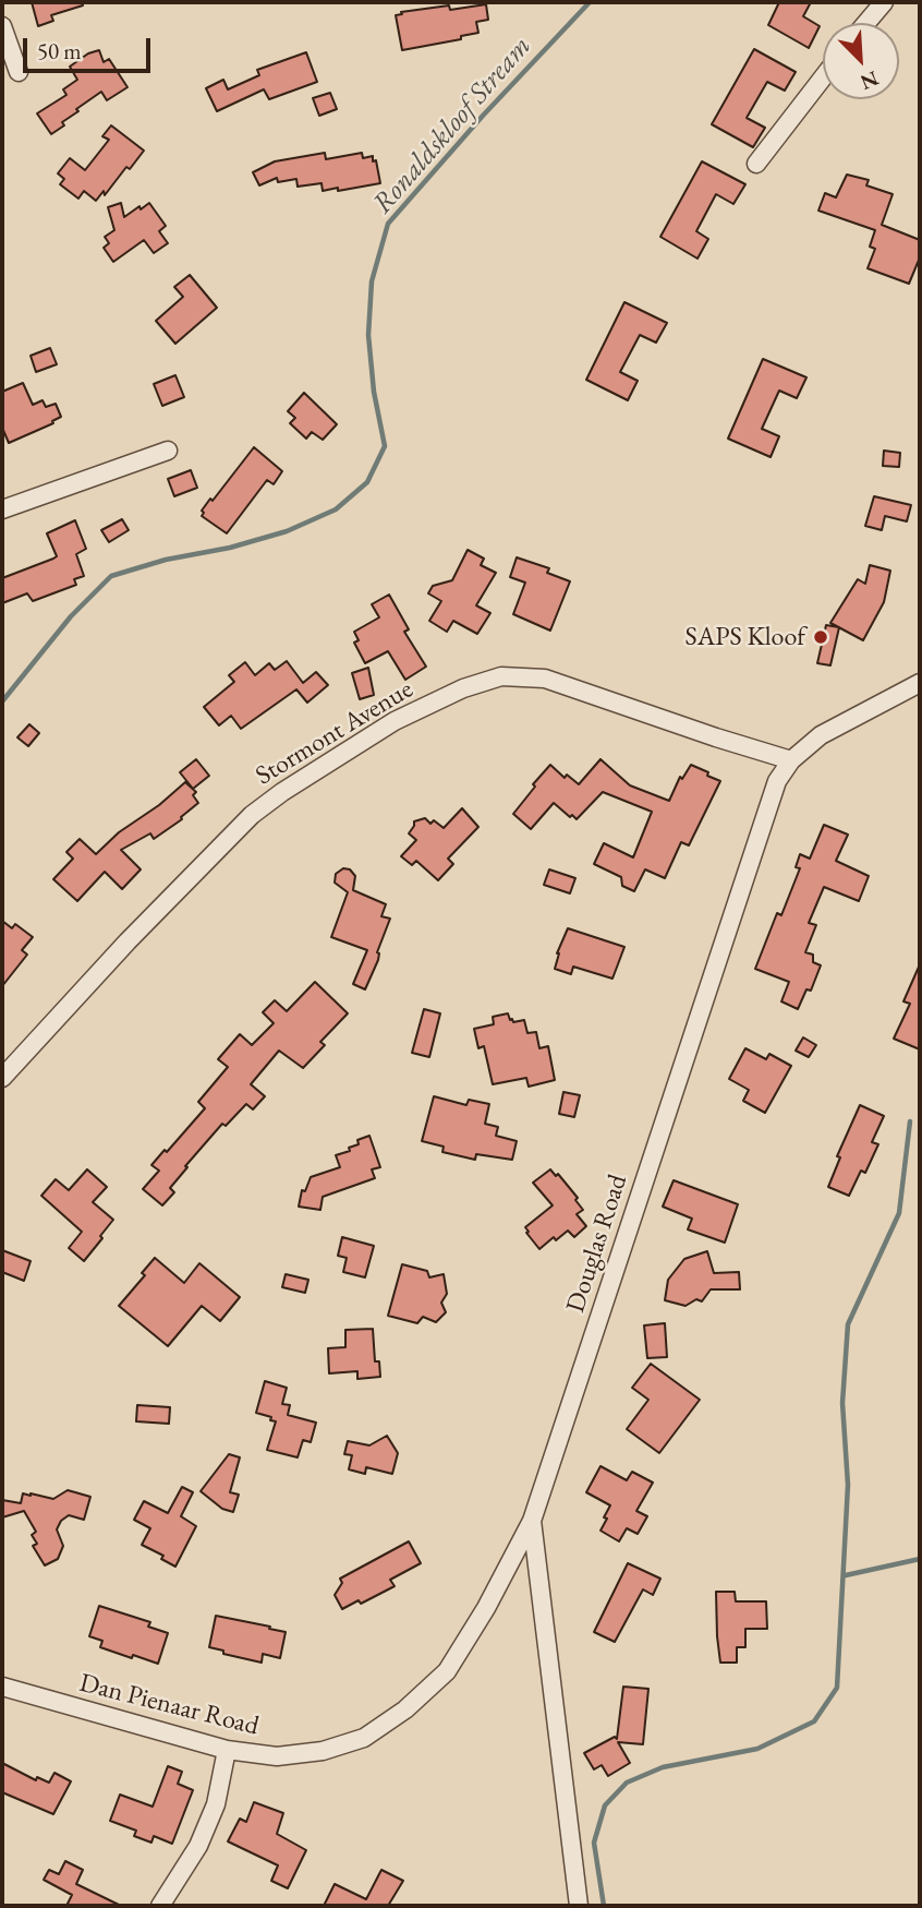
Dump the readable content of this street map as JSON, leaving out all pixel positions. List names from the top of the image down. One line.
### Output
{"streets":{"street":["Stormont Avenue","Douglas Road","Dan Pienaar Road"]},"crossings":[["Stormont Avenue","Douglas Road"],["Douglas Road","Dan Pienaar Road"]],"water":["Ronaldskloof Stream"],"places":["SAPS Kloof"],"scale_bar":"50 m","north":"bottom right"}
